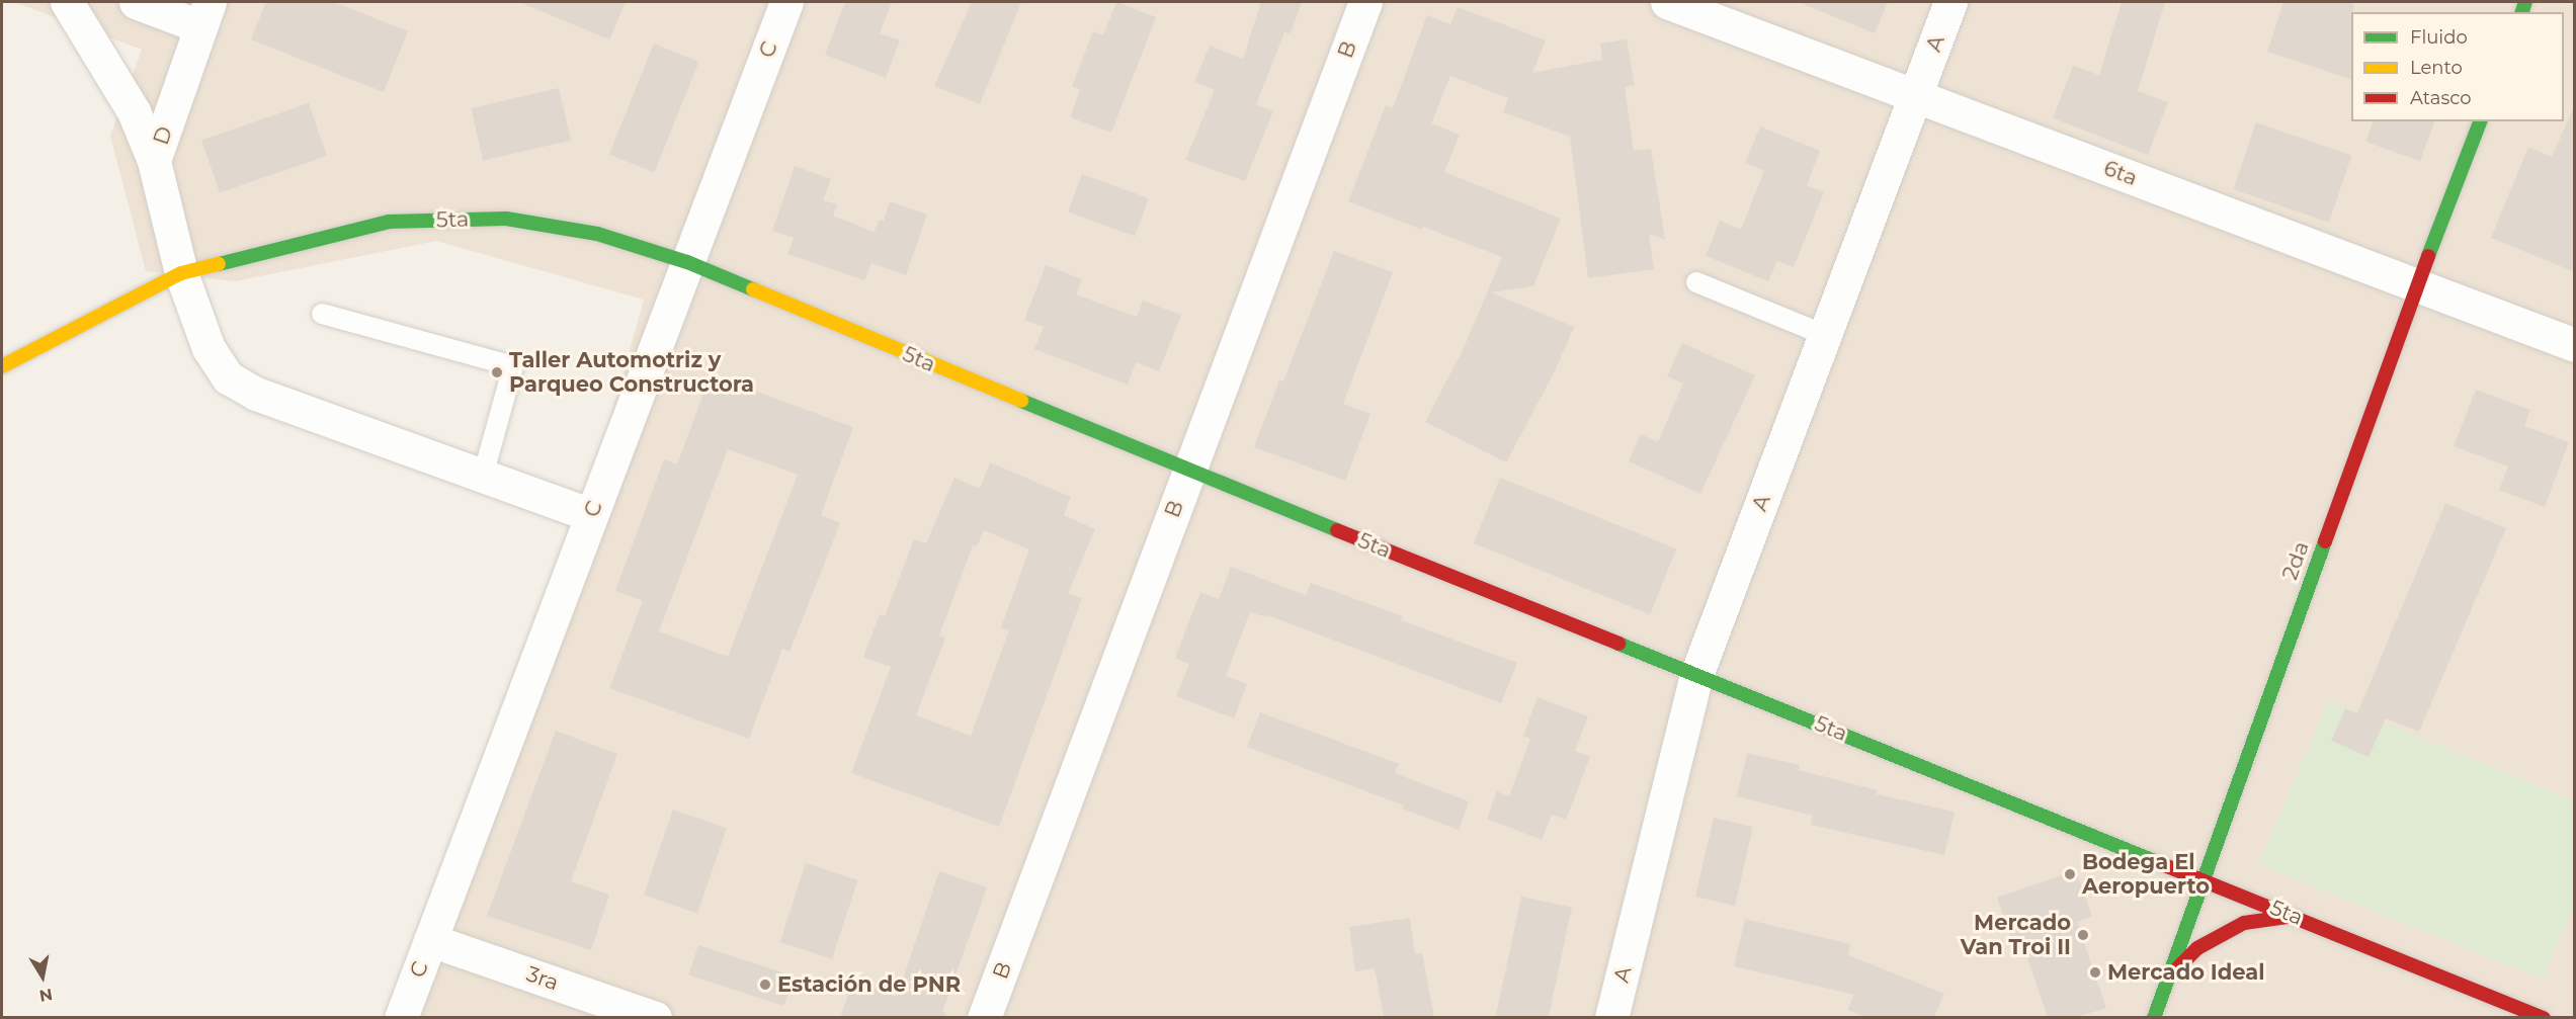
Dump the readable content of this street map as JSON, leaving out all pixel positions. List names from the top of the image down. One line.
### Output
{"streets":{"street":["A","C","B","D","6ta","5ta","2da","3ra"]},"crossings":[["A","6ta"],["A","5ta"],["C","D"],["C","5ta"],["C","3ra"],["B","5ta"],["D","5ta"],["6ta","2da"],["5ta","2da"]],"places":["Taller Automotriz y Parqueo Constructora","Bodega El Aeropuerto","Mercado Van Troi II","Mercado Ideal","Estación de PNR"],"legend":["Fluido","Lento","Atasco"],"north":"bottom"}
